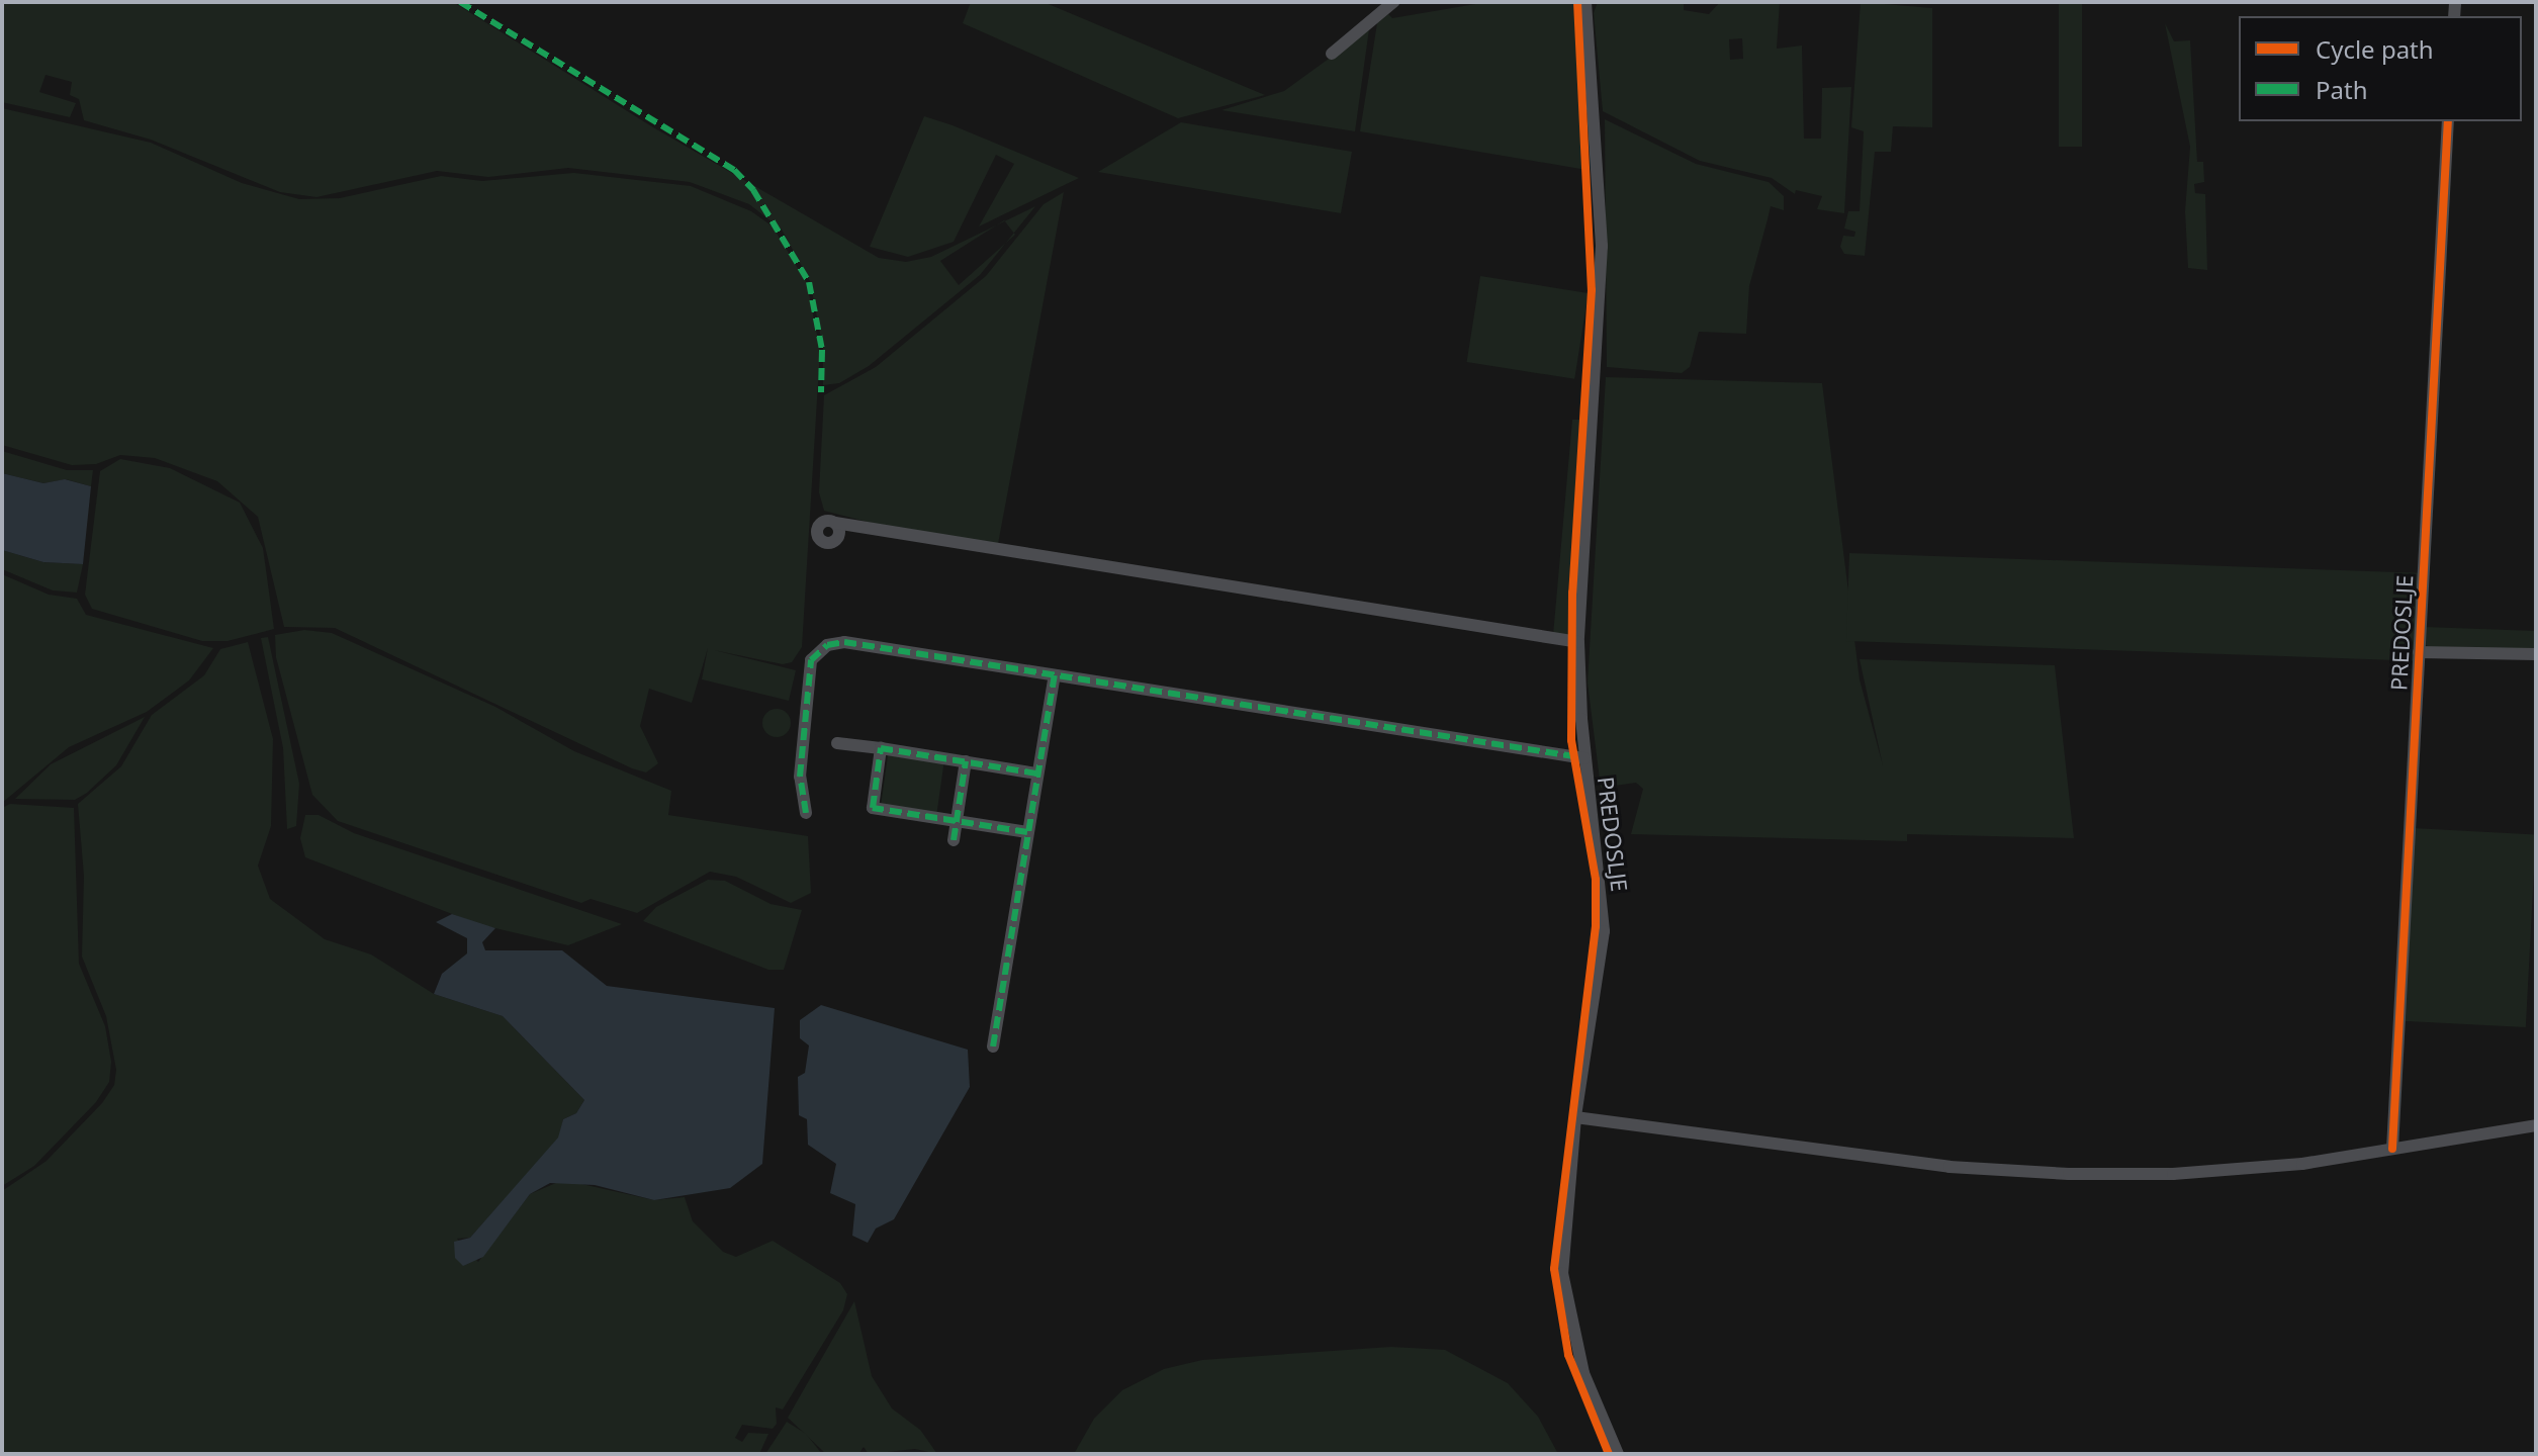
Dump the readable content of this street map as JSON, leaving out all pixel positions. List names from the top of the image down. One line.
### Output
{"streets":{"street":["PREDOSLJE"]},"legend":["Cycle path","Path"]}
